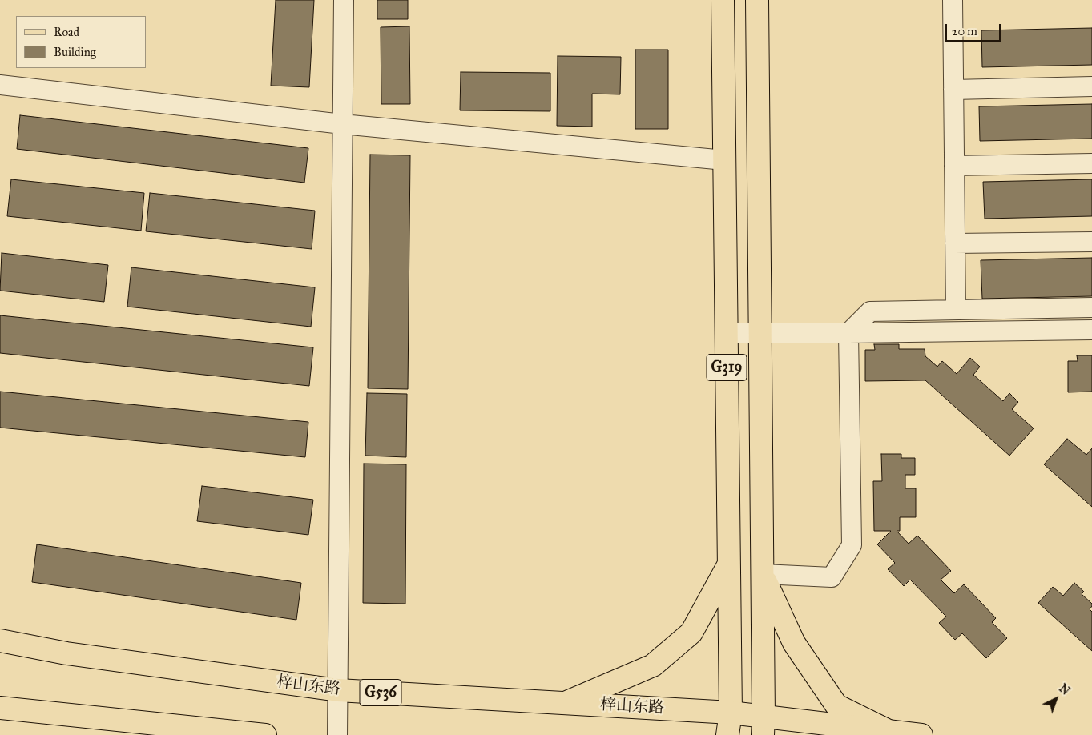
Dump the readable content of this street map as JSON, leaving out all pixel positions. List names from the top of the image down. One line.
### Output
{"streets":{"main road":["G319","梓山东路","G536"]},"crossings":[["G319","梓山东路"],["G319","G536"],["梓山东路","G536"]],"legend":["Road","Building"],"scale_bar":"20 m","north":"top right"}
